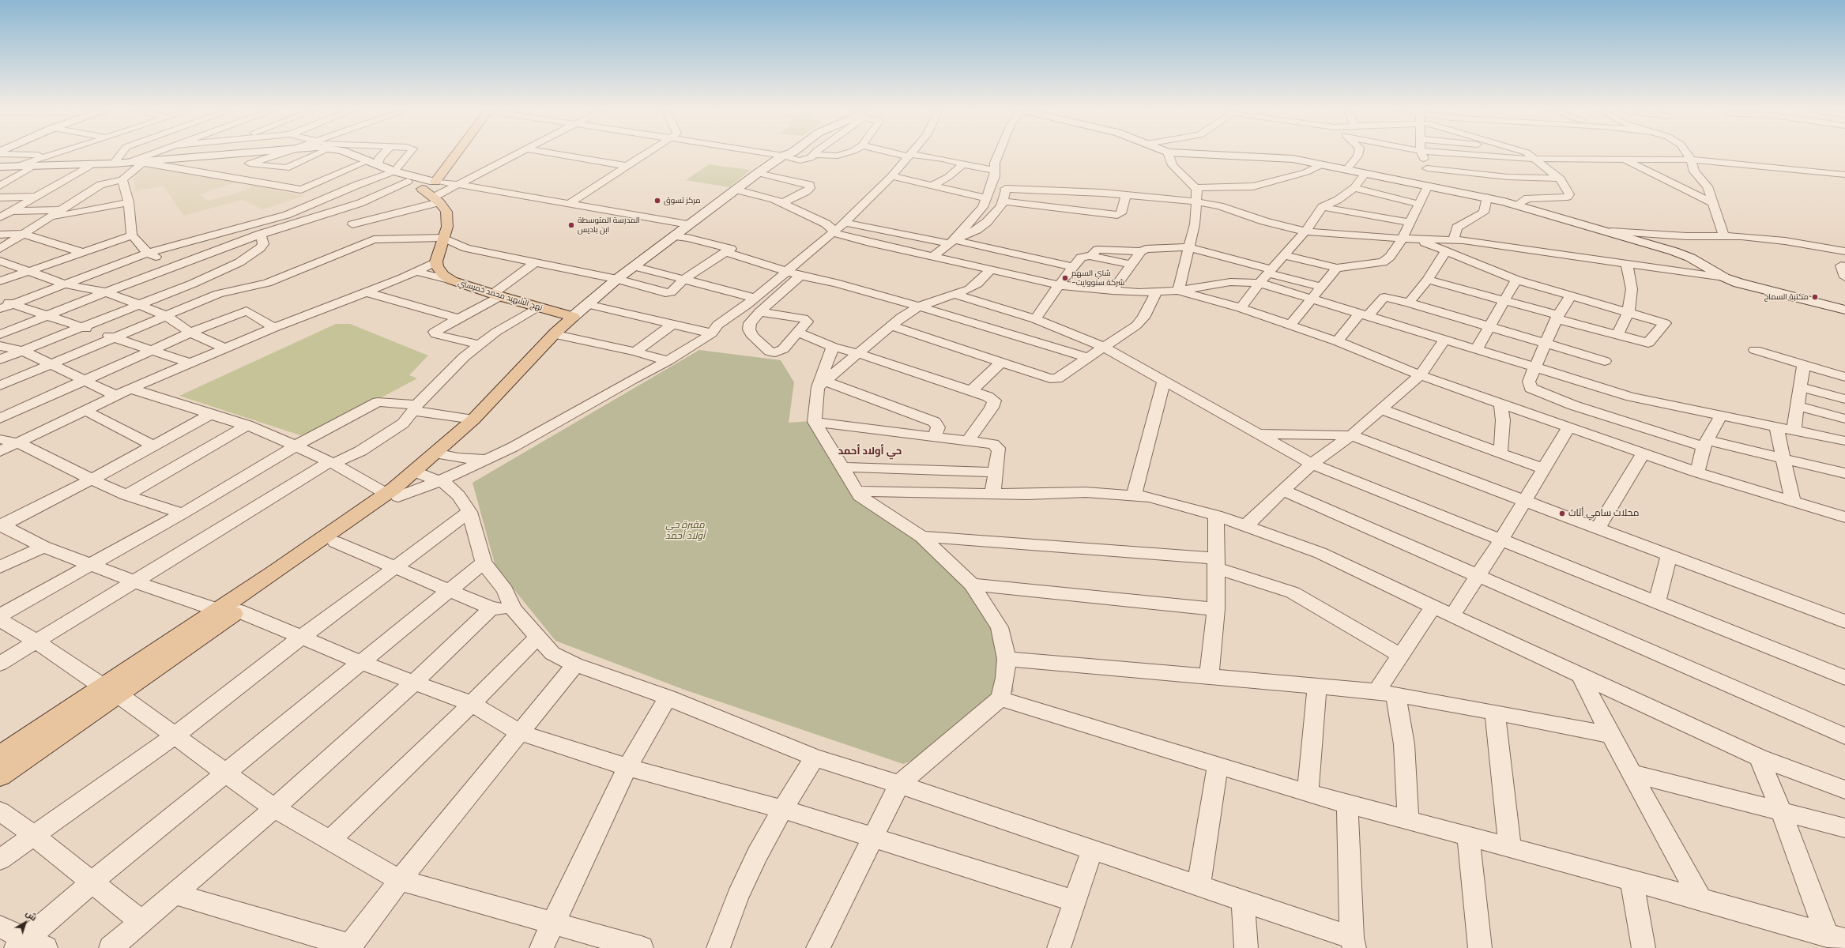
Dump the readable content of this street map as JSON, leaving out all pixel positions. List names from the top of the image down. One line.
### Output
{"streets":{"main road":["نهج الشهيد محمد خميستي"]},"districts":["حي أولاد أحمد"],"parks":["مقبرة حي أولاد أحمد"],"places":["مركز تسوق","المدرسة المتوسطة ابن باديس","شاي السهم -شركة سنووايت","مكتبة السماح","محلات سامي أثاث"],"north":"top right"}
